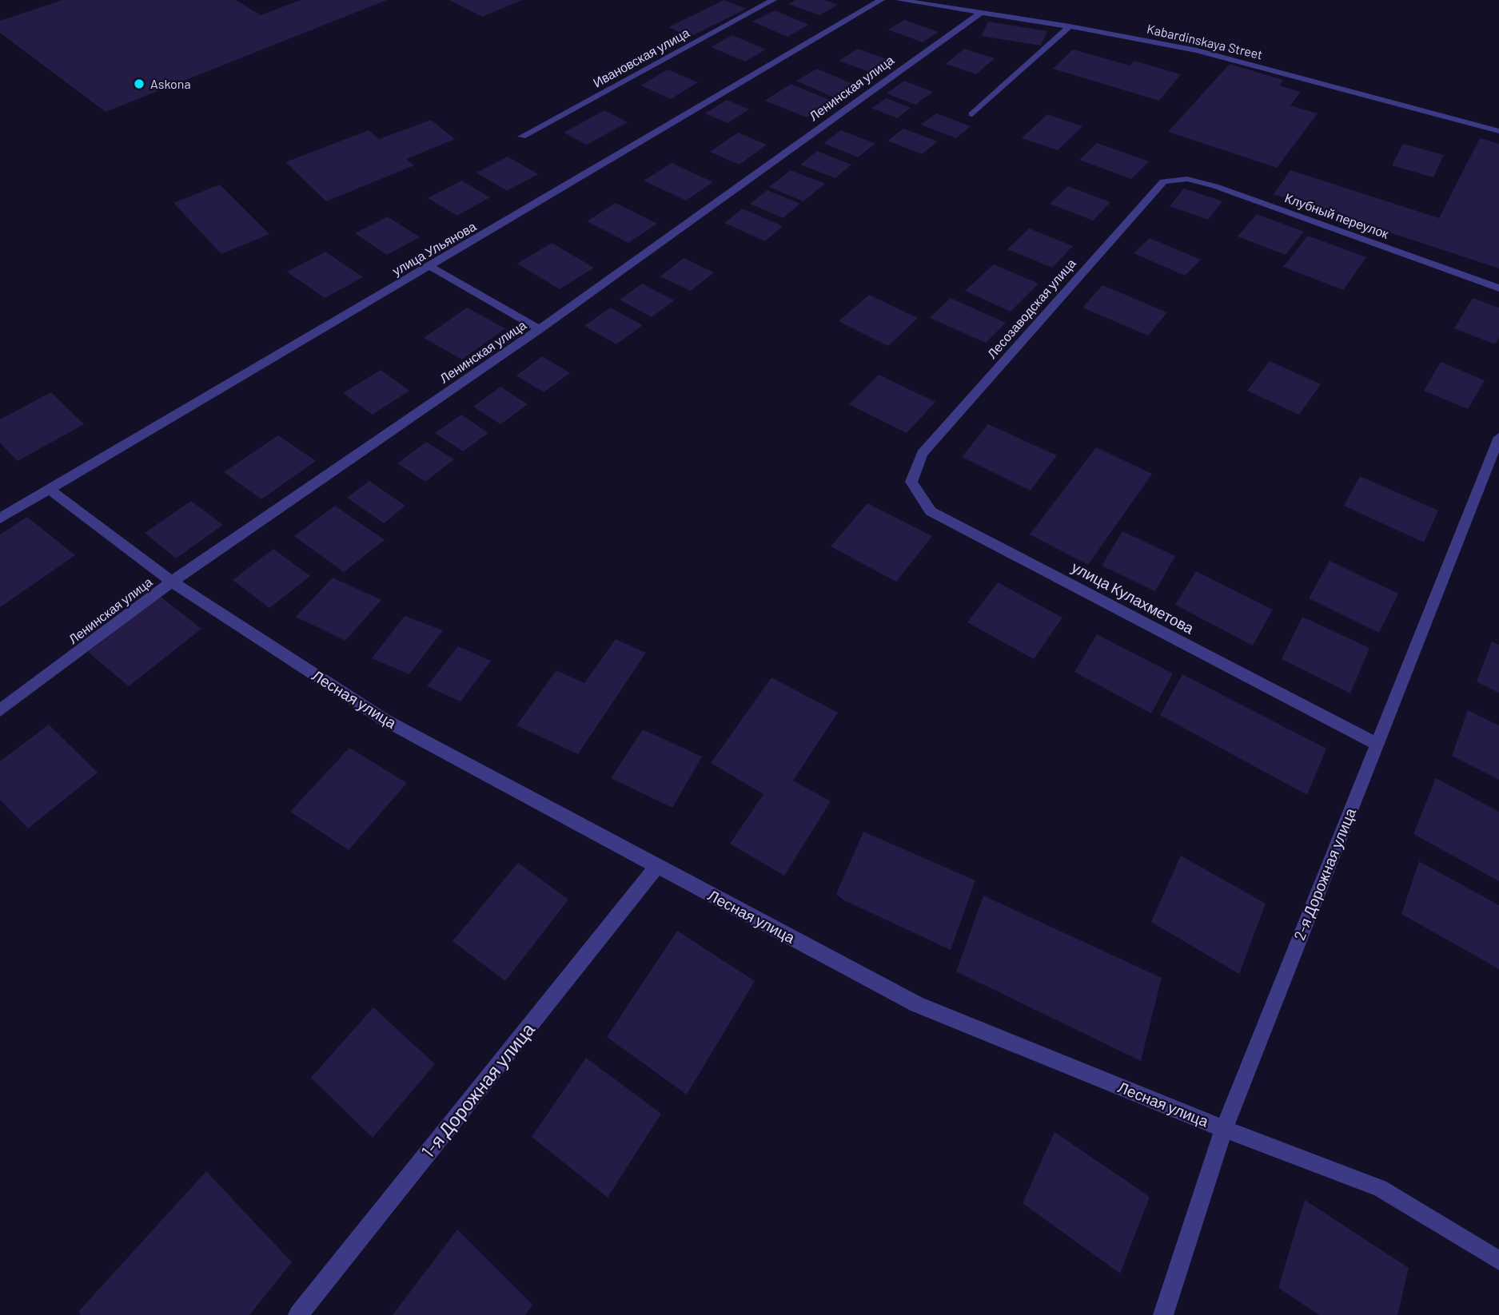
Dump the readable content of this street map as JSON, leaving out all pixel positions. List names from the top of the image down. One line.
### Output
{"streets":{"street":["Kabardinskaya Street","Ивановская улица","Ленинская улица","Клубный переулок","улица Ульянова","Лесозаводская улица","улица Кулахметова","Лесная улица","2-я Дорожная улица","1-я Дорожная улица"]},"crossings":[["Kabardinskaya Street","Ленинская улица"],["Ленинская улица","Лесная улица"],["Клубный переулок","Лесозаводская улица"],["улица Ульянова","Лесная улица"],["Лесозаводская улица","улица Кулахметова"],["улица Кулахметова","2-я Дорожная улица"],["Лесная улица","2-я Дорожная улица"],["Лесная улица","1-я Дорожная улица"]],"places":["Askona"]}
